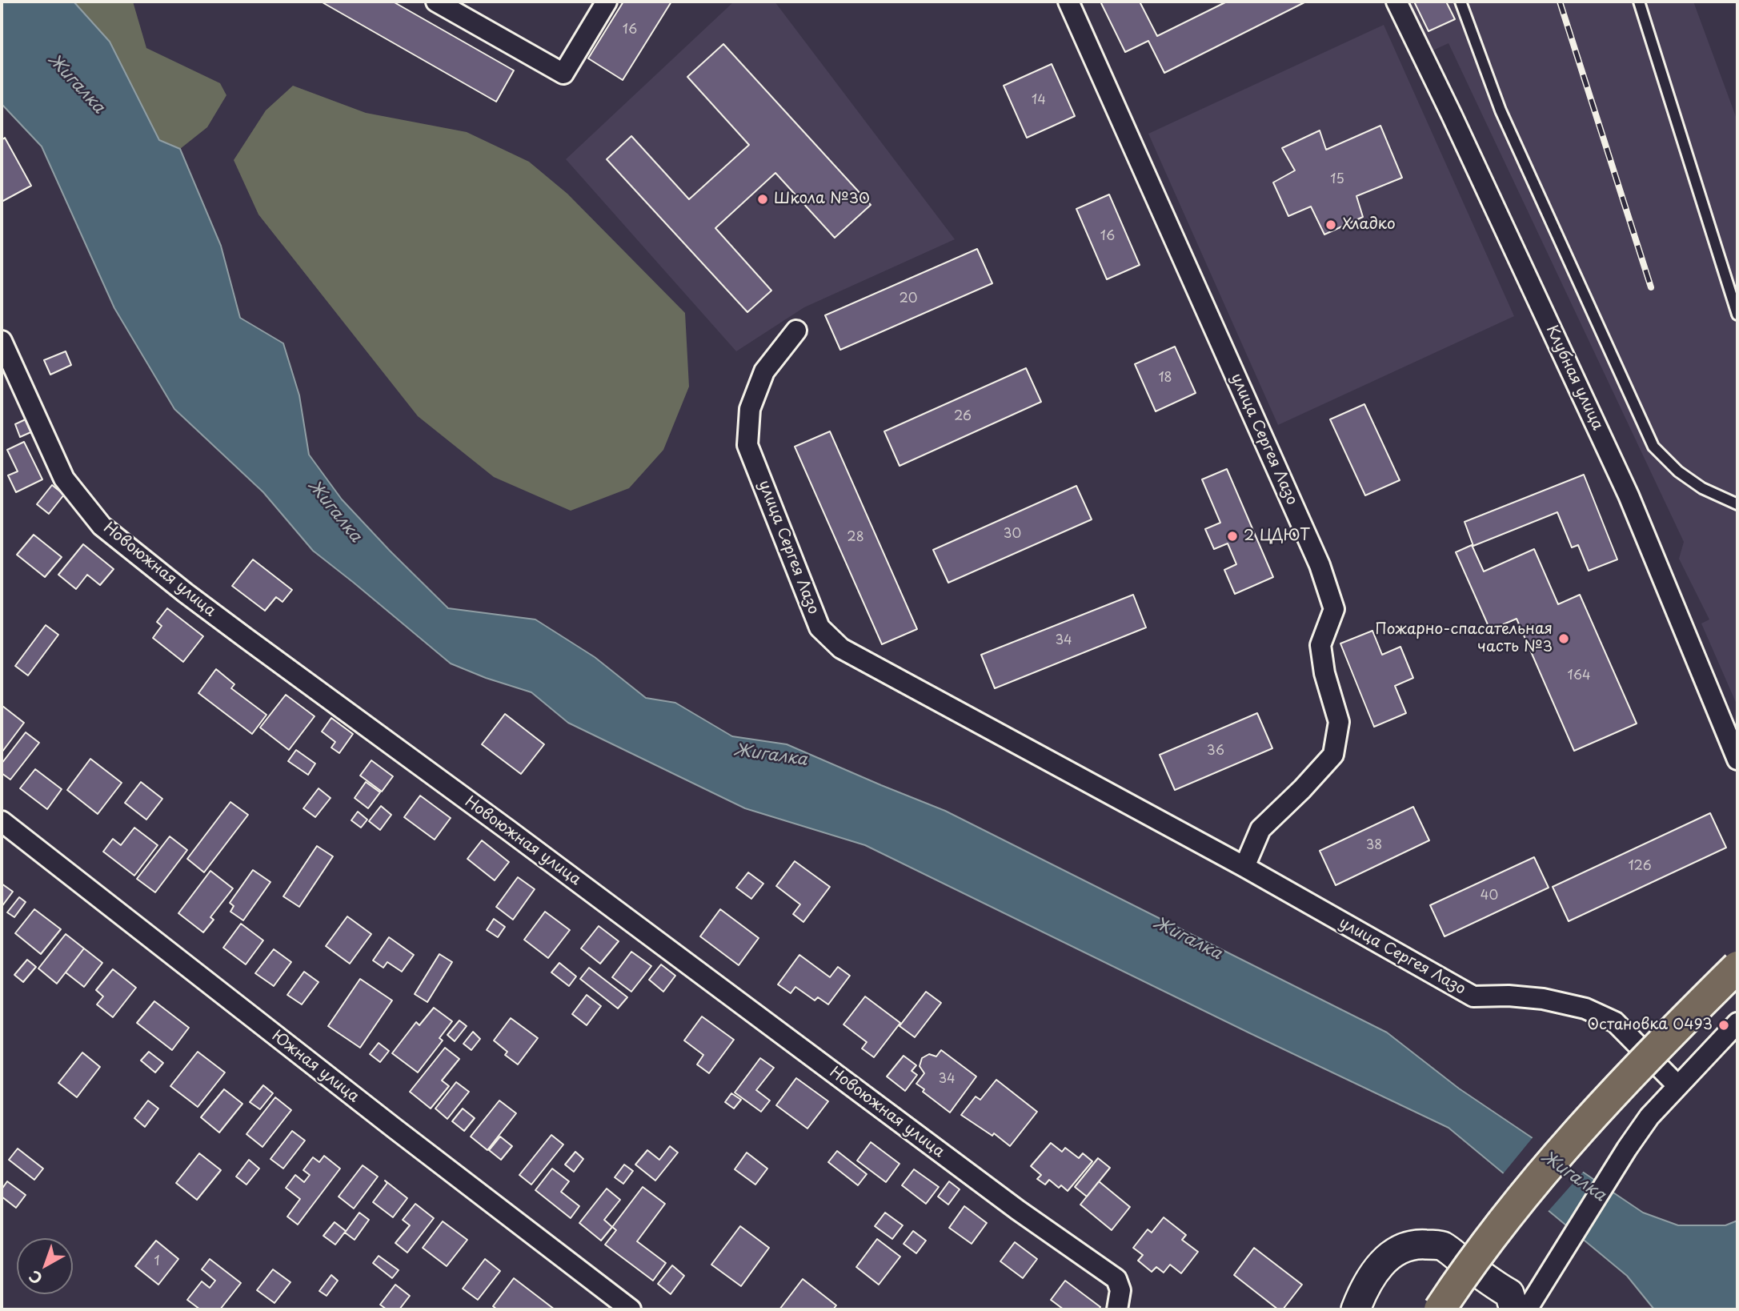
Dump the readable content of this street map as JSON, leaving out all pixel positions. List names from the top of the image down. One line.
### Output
{"streets":{"street":["Клубная улица","улица Сергея Лазо","Новоюжная улица","Южная улица"]},"water":["Жигалка"],"places":["Школа №30","Хладко","2 ЦДЮТ","Пожарно-спасательная часть №3","Остановка 0493"],"house_numbers":["16","14","15","16","20","18","26","30","28","34","164","36","38","126","40","34","1"],"north":"bottom left"}
